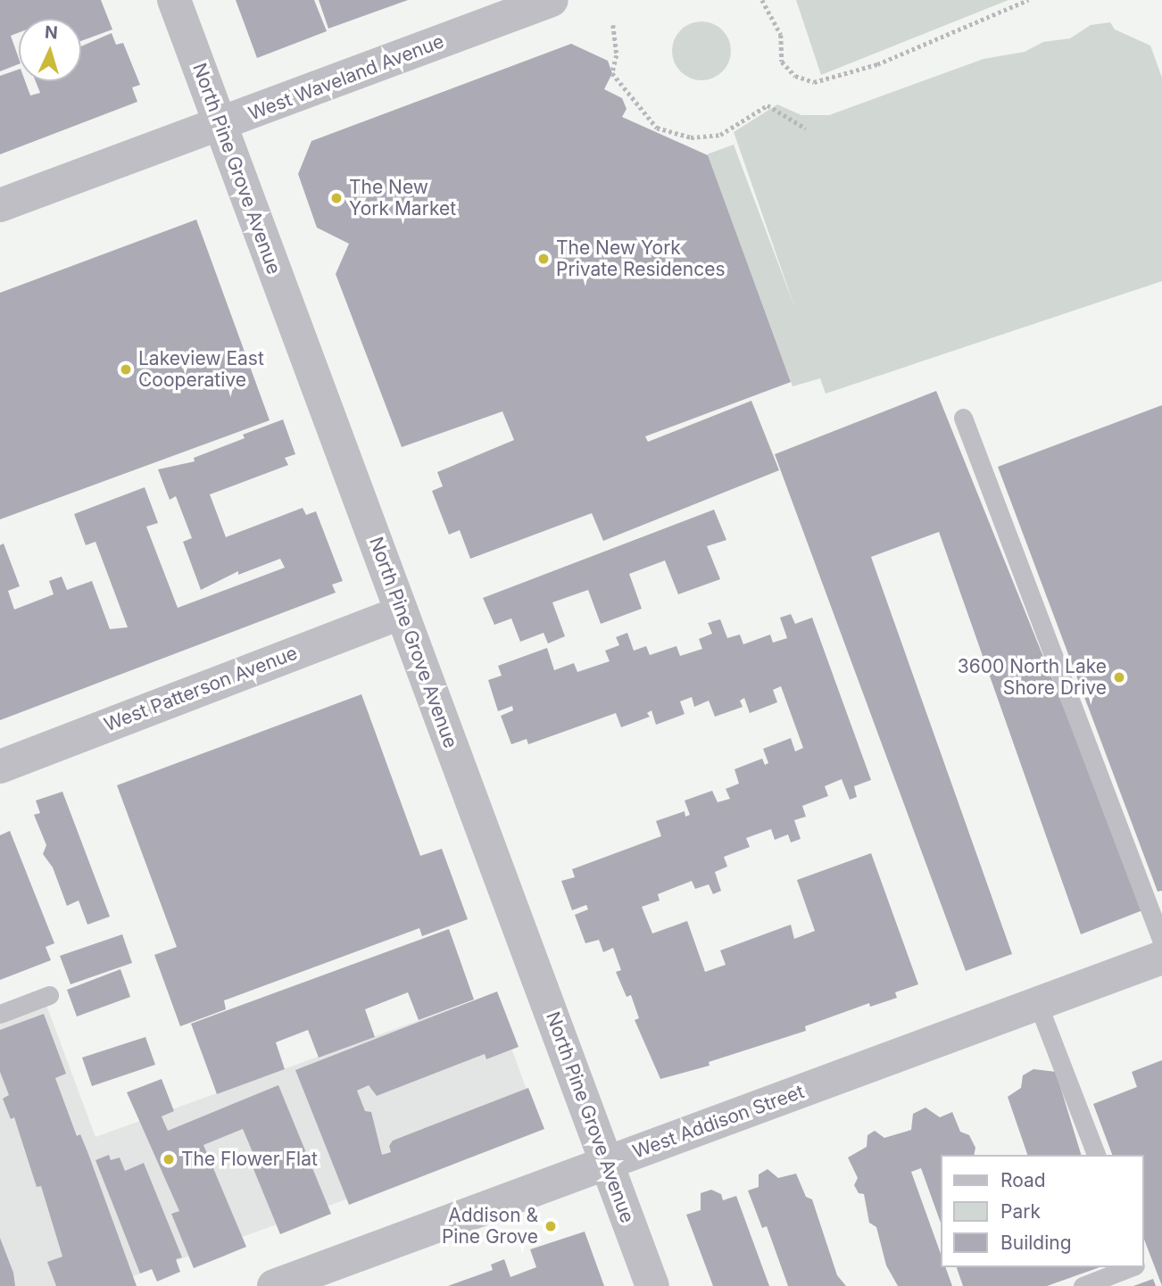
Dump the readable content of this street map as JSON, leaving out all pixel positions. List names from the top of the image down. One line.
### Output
{"streets":{"street":["West Waveland Avenue","North Pine Grove Avenue","West Patterson Avenue","West Addison Street"]},"crossings":[["West Waveland Avenue","North Pine Grove Avenue"],["North Pine Grove Avenue","West Patterson Avenue"],["North Pine Grove Avenue","West Addison Street"]],"places":["The New York Market","The New York Private Residences","Lakeview East Cooperative","3600 North Lake Shore Drive","The Flower Flat","Addison & Pine Grove"],"legend":["Road","Park","Building"],"north":"top"}
